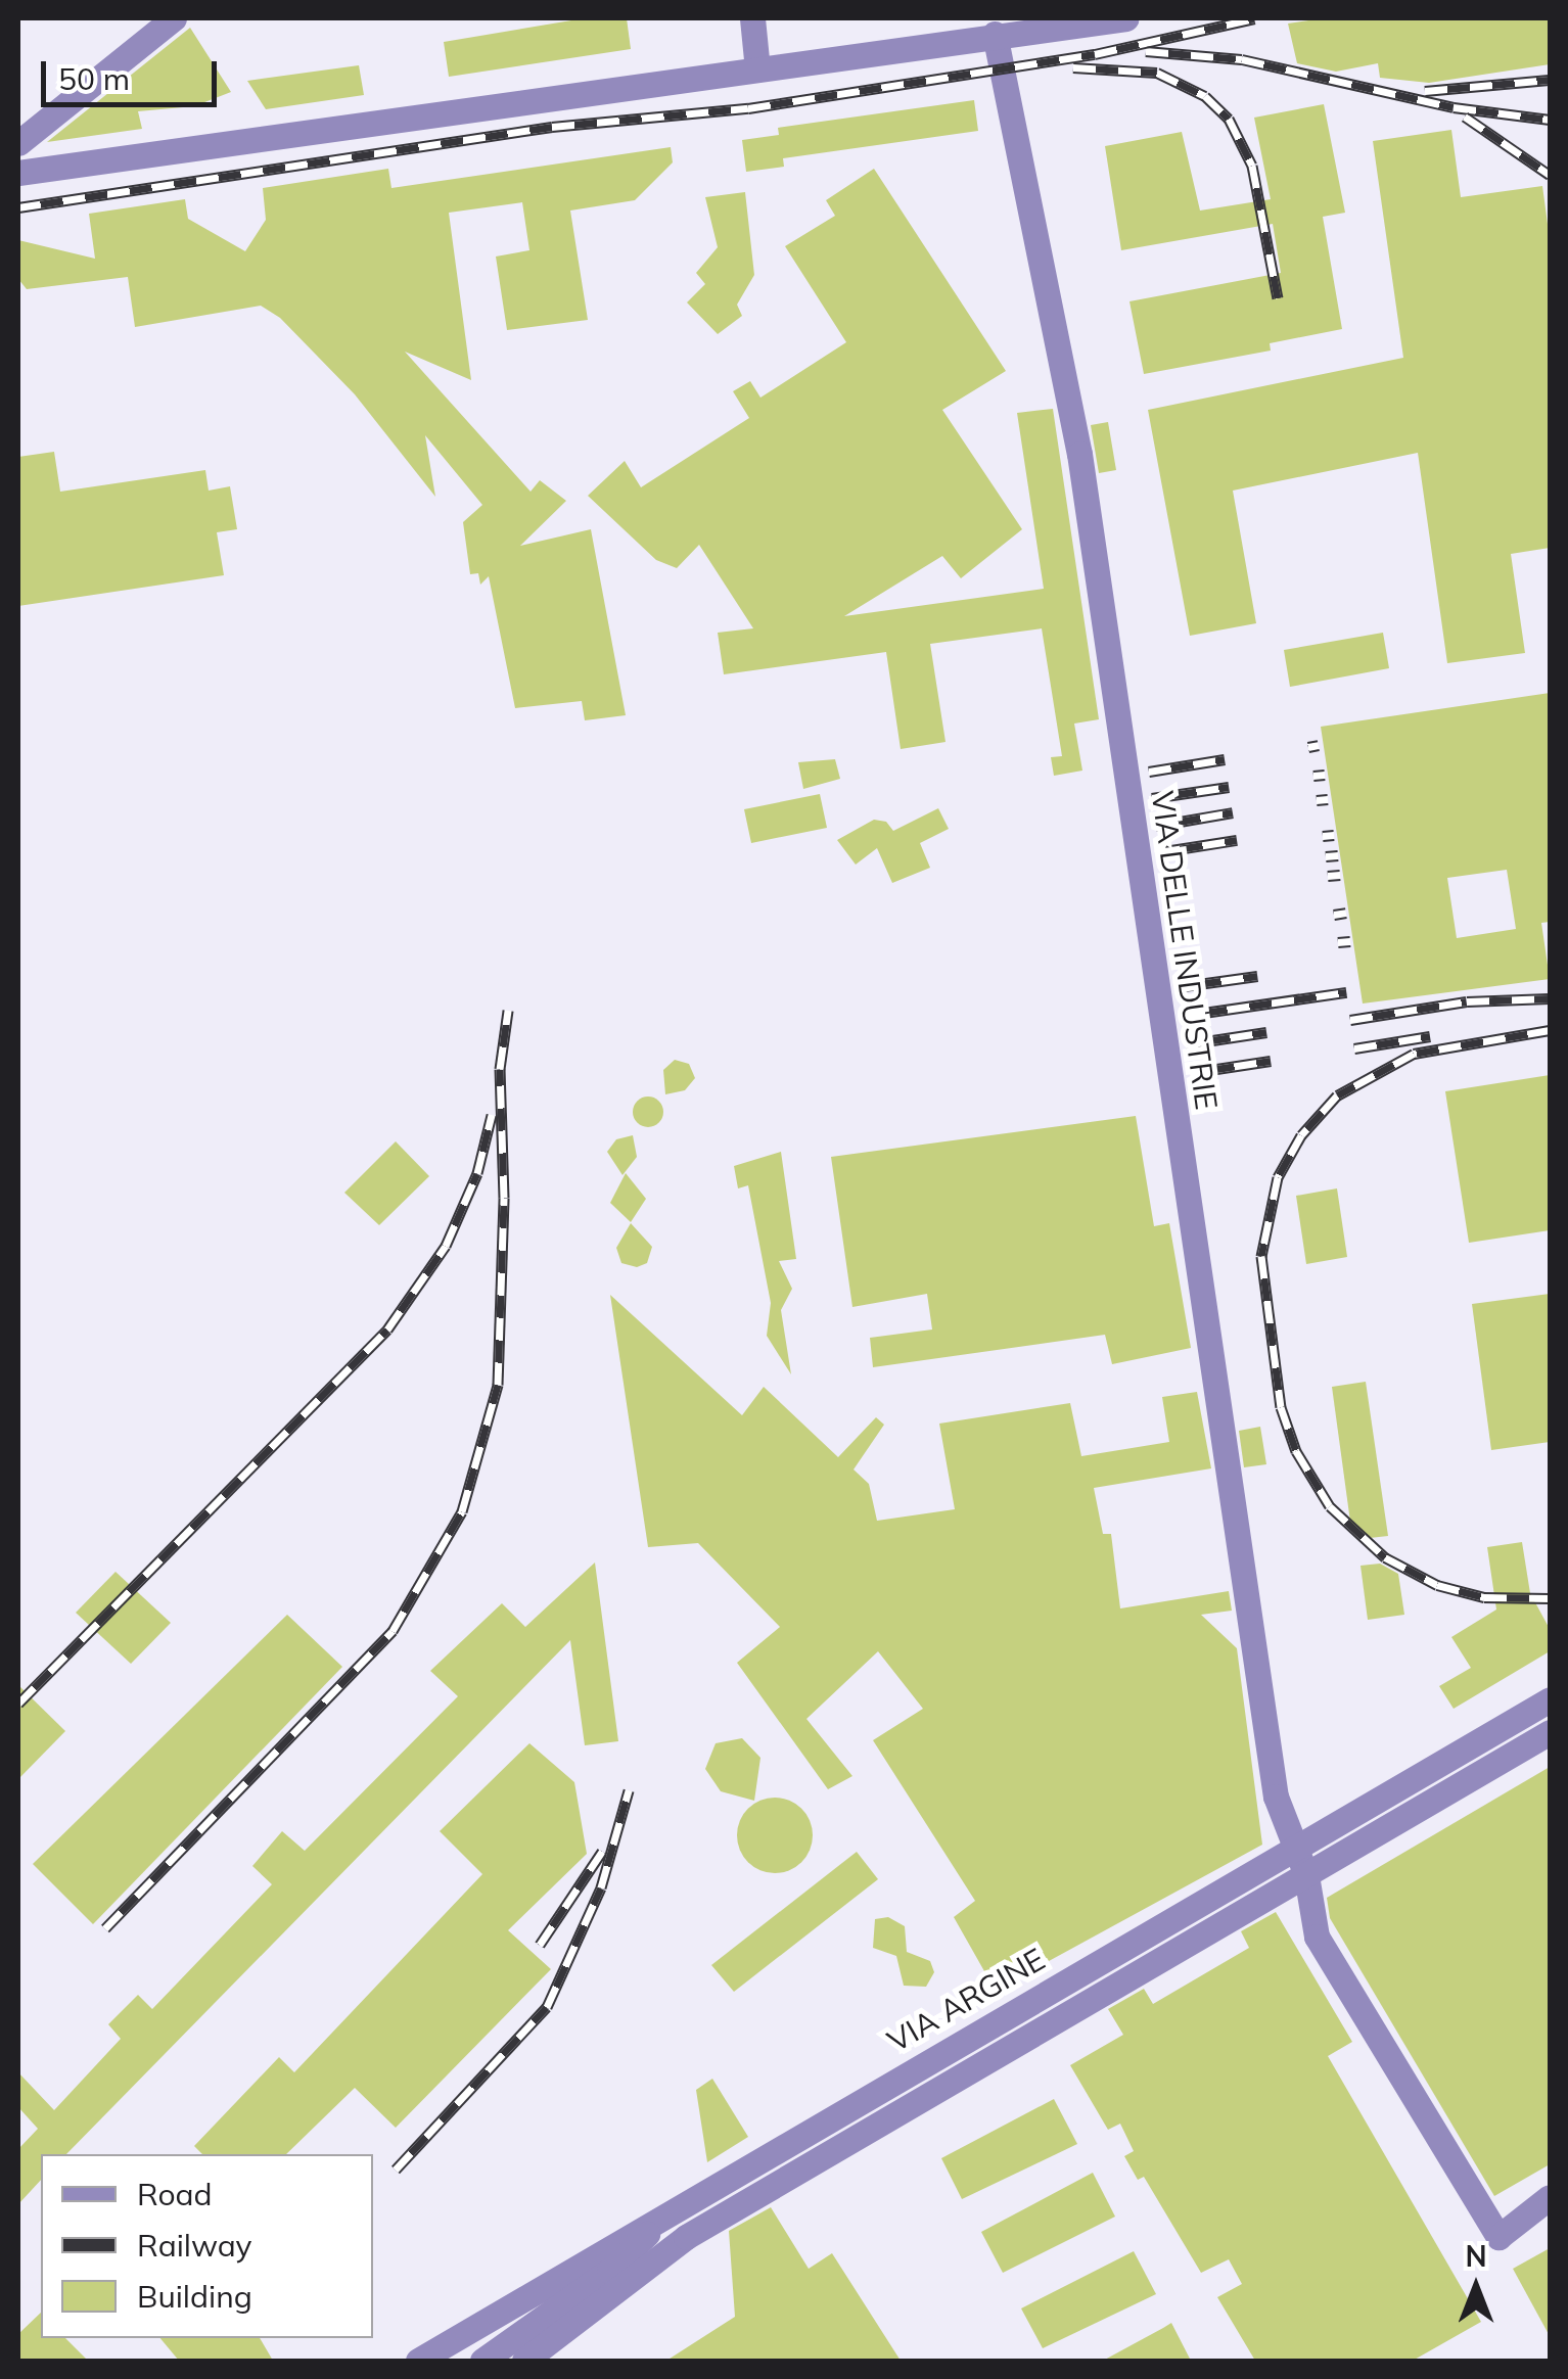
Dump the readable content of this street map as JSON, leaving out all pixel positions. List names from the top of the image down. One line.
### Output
{"streets":{"street":["VIA DELLE INDUSTRIE","VIA ARGINE"]},"crossings":[["VIA DELLE INDUSTRIE","VIA ARGINE"]],"legend":["Road","Railway","Building"],"scale_bar":"50 m","north":"top"}
